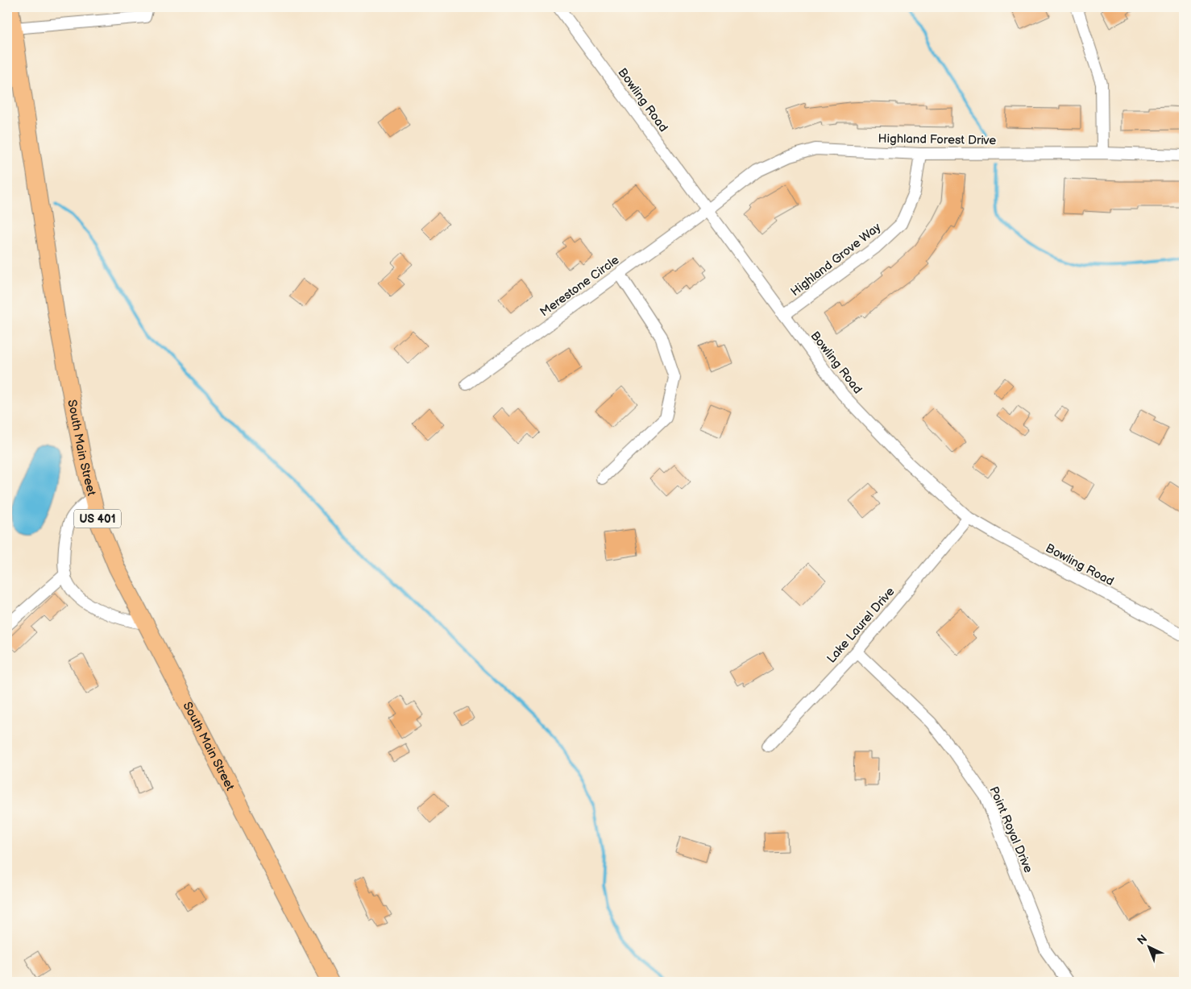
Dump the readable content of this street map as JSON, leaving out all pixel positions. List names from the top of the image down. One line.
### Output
{"streets":{"highway":["South Main Street","US 401"],"street":["Bowling Road","Highland Forest Drive","Highland Grove Way","Merestone Circle","Lake Laurel Drive","Point Royal Drive"]},"crossings":[["Bowling Road","Highland Forest Drive"],["Bowling Road","Highland Grove Way"],["Bowling Road","Merestone Circle"],["Bowling Road","Lake Laurel Drive"],["Highland Forest Drive","Highland Grove Way"],["Highland Forest Drive","Merestone Circle"],["Lake Laurel Drive","Point Royal Drive"]],"north":"top left"}
